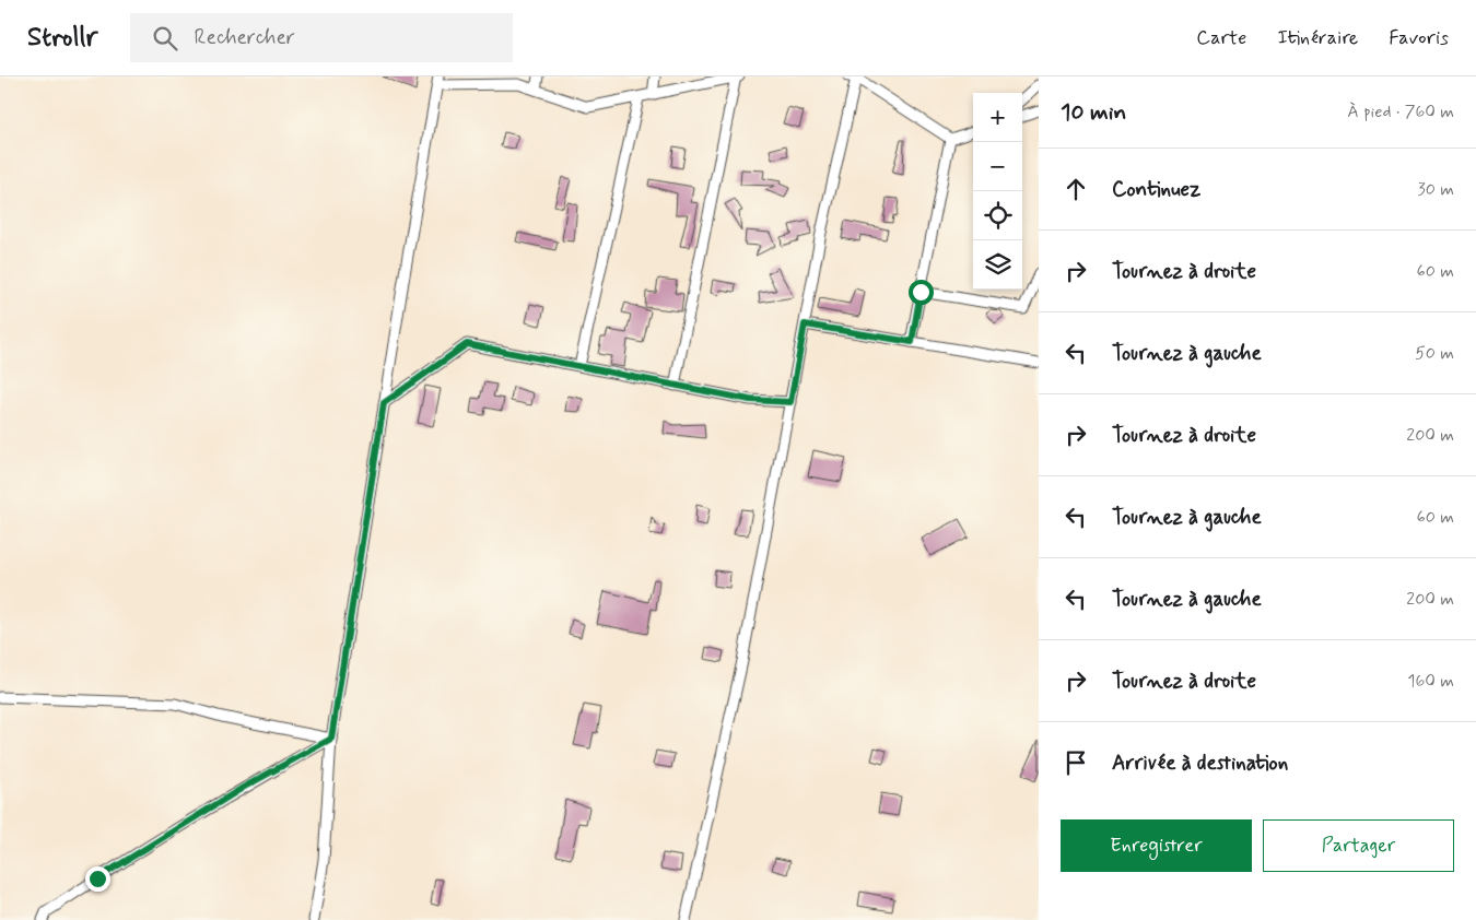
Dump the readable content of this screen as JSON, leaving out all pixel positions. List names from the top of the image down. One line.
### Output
{"page":{"header":"Strollr","search":"Rechercher","nav":["Carte","Itinéraire","Favoris"],"heading":["10 min","À pied · 760 m"],"map_buttons":["+","−"],"list":[["Continuez","30 m"],["Tournez à droite","60 m"],["Tournez à gauche","50 m"],["Tournez à droite","200 m"],["Tournez à gauche","60 m"],["Tournez à gauche","200 m"],["Tournez à droite","160 m"],"Arrivée à destination"],"buttons":["Enregistrer","Partager"]}}
